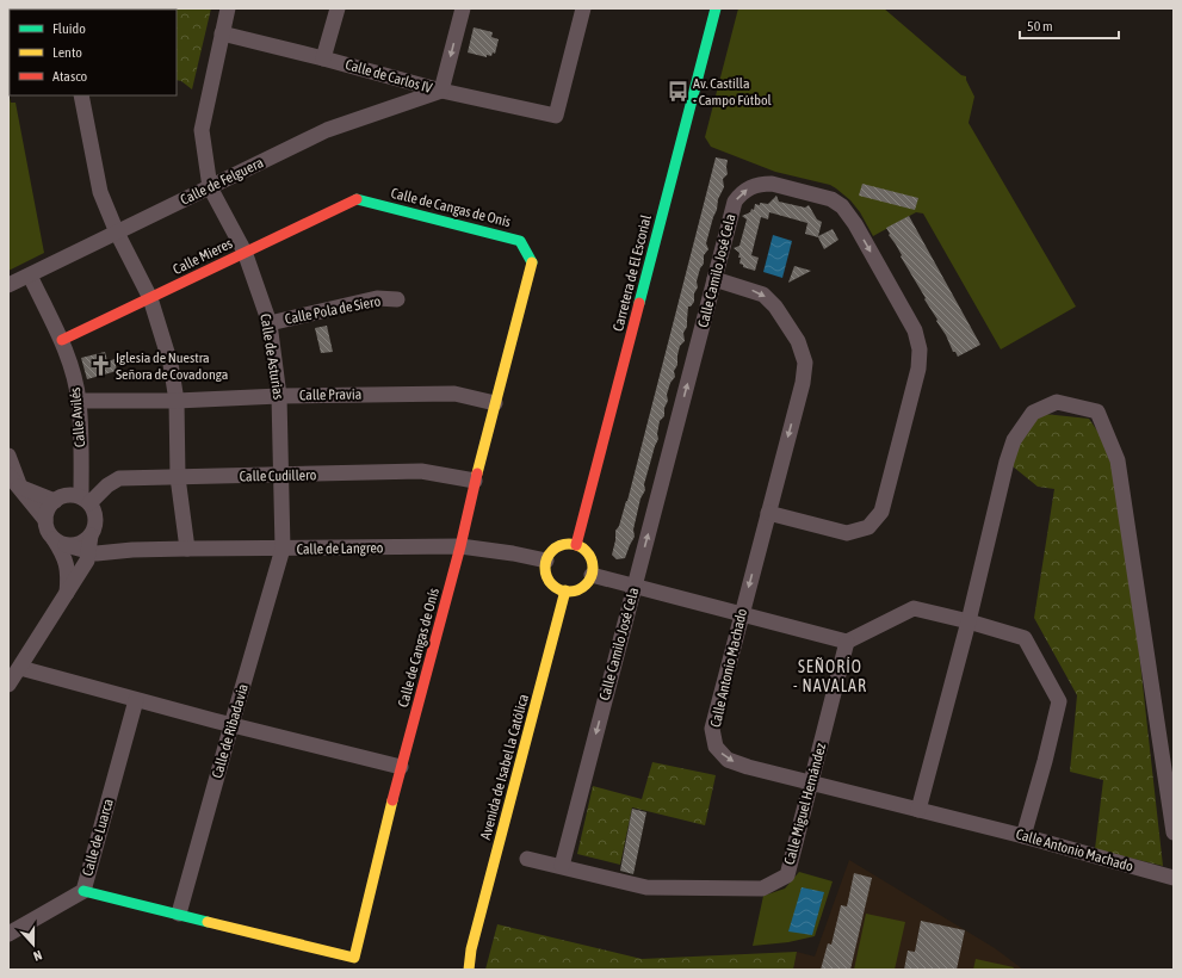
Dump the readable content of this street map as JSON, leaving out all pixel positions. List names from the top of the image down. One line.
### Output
{"streets":{"street":["Calle de Carlos IV","Calle de Felguera","Calle de Cangas de Onís","Calle Mieres","Calle Camilo José Cela","Carretera de El Escorial","Calle Pola de Siero","Calle de Asturias","Calle Pravia","Calle Avilés","Calle Cudillero","Calle de Langreo","Calle Antonio Machado","Calle de Ribadavia","Avenida de Isabel la Católica","Calle Miguel Hernández","Calle de Luarca"]},"crossings":[["Calle de Carlos IV","Calle de Felguera"],["Calle de Carlos IV","Calle de Asturias"],["Calle de Felguera","Calle de Asturias"],["Calle de Felguera","Calle Avilés"],["Calle de Cangas de Onís","Calle Mieres"],["Calle de Cangas de Onís","Calle Pravia"],["Calle de Cangas de Onís","Calle Cudillero"],["Calle de Cangas de Onís","Calle de Langreo"],["Calle de Cangas de Onís","Calle de Ribadavia"],["Calle de Cangas de Onís","Calle de Luarca"],["Calle Mieres","Calle de Asturias"],["Calle Mieres","Calle Avilés"],["Calle Camilo José Cela","Calle Antonio Machado"],["Calle Camilo José Cela","Calle Miguel Hernández"],["Carretera de El Escorial","Calle de Langreo"],["Carretera de El Escorial","Avenida de Isabel la Católica"],["Calle Pola de Siero","Calle de Asturias"],["Calle de Asturias","Calle Pravia"],["Calle de Asturias","Calle Cudillero"],["Calle de Asturias","Calle de Langreo"],["Calle de Asturias","Calle de Ribadavia"],["Calle Pravia","Calle Avilés"],["Calle Avilés","Calle Cudillero"],["Calle de Langreo","Calle de Ribadavia"],["Calle de Langreo","Avenida de Isabel la Católica"],["Calle Antonio Machado","Calle Miguel Hernández"]],"one_way":["Calle Antonio Machado"],"districts":["SEÑORÍO - NAVALAR"],"places":{"bus stop":["Av. Castilla - Campo Fútbol"],"church":["Iglesia de Nuestra Señora de Covadonga"]},"legend":["Fluido","Lento","Atasco"],"scale_bar":"50 m","north":"bottom"}
